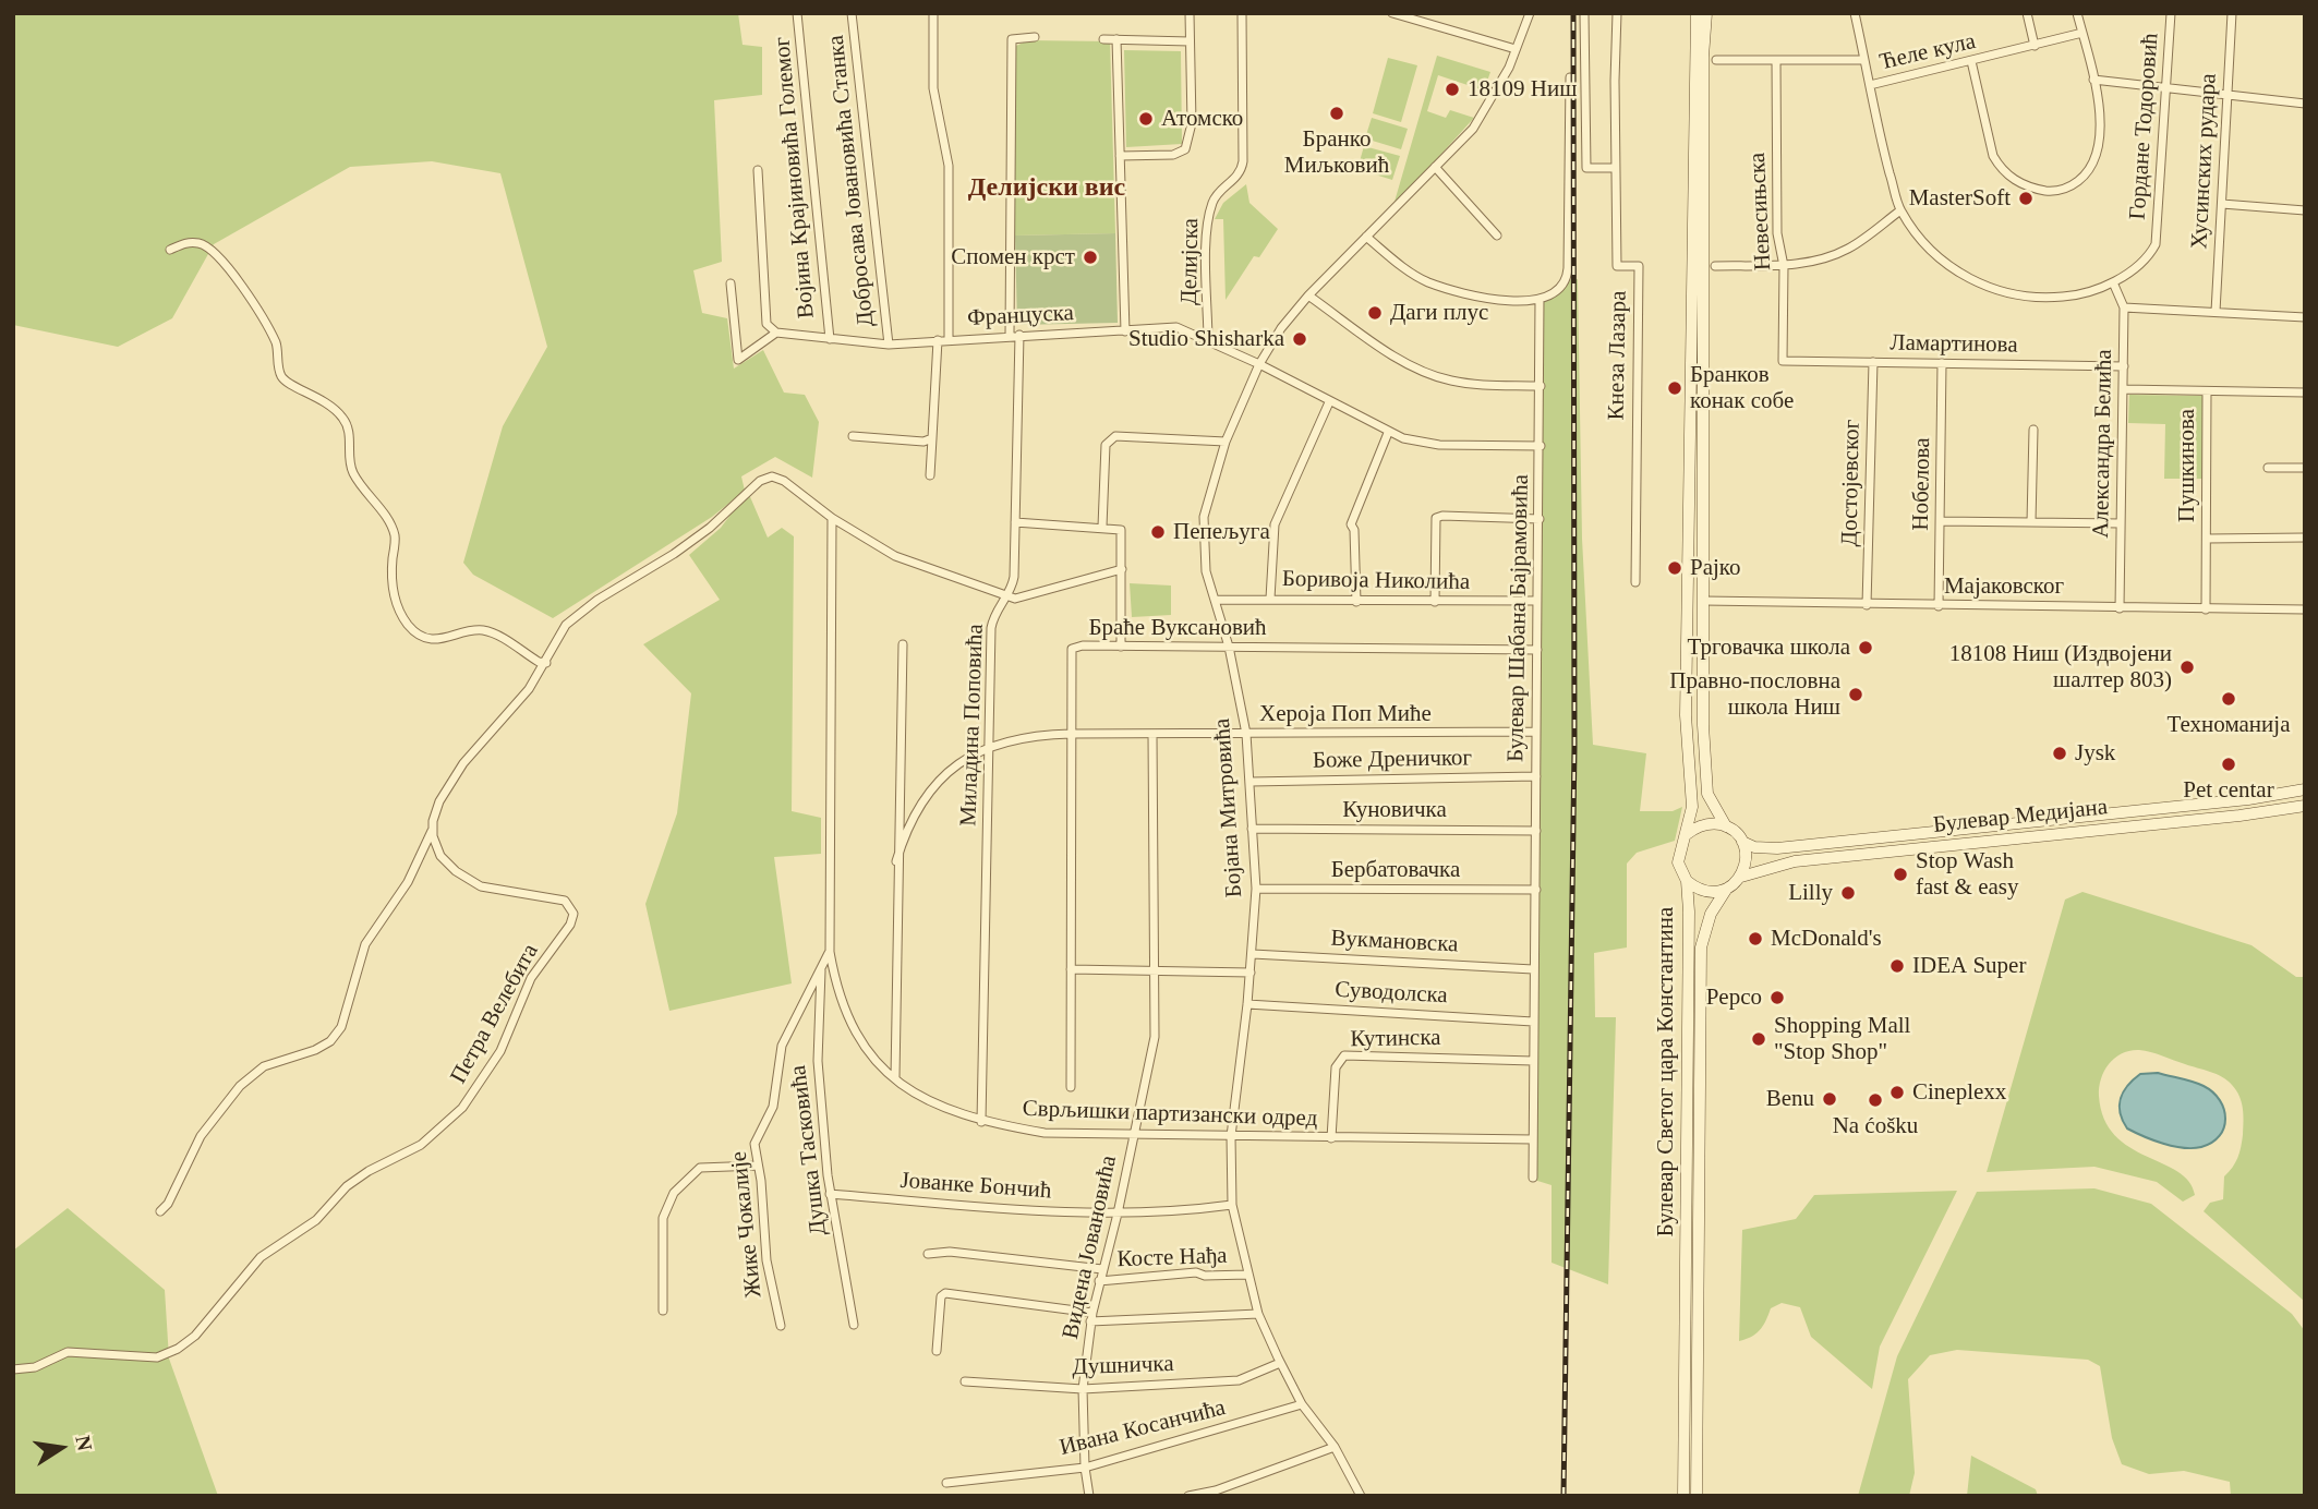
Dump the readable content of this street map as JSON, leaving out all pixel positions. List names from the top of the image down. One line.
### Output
{"streets":{"main road":["Булевар Медијана","Булевар Светог цара Константина"],"street":["Ћеле кула","Гордане Тодоровић","Хусинских рудара","Војина Крајиновића Големог","Добросава Јовановића Станка","Невесињска","Делијска","Француска","Ламартинова","Кнеза Лазара","Александра Белића","Пушкинова","Достојевског","Нобелова","Боривоја Николића","Мајаковског","Булевар Шабана Бајрамовића","Браће Вуксановић","Хероја Поп Миће","Миладина Поповића","Боже Дреничког","Бојана Митровића","Куновичка","Бербатовачка","Вукмановска","Суводолска","Петра Велебита","Кутинска","Сврљишки партизански одред","Душка Тасковића","Јованке Бончић","Жике Чокалије","Видена Јовановића","Косте Нађа","Душничка","Ивана Косанчића"]},"crossings":[["Гордане Тодоровић","Александра Белића"],["Војина Крајиновића Големог","Француска"],["Добросава Јовановића Станка","Француска"],["Невесињска","Ламартинова"],["Делијска","Француска"],["Француска","Булевар Шабана Бајрамовића"],["Француска","Миладина Поповића"],["Француска","Бојана Митровића"],["Ламартинова","Александра Белића"],["Ламартинова","Достојевског"],["Ламартинова","Нобелова"],["Александра Белића","Мајаковског"],["Пушкинова","Мајаковског"],["Достојевског","Мајаковског"],["Нобелова","Мајаковског"],["Боривоја Николића","Булевар Шабана Бајрамовића"],["Боривоја Николића","Бојана Митровића"],["Булевар Шабана Бајрамовића","Браће Вуксановић"],["Булевар Шабана Бајрамовића","Хероја Поп Миће"],["Булевар Шабана Бајрамовића","Боже Дреничког"],["Булевар Шабана Бајрамовића","Куновичка"],["Булевар Шабана Бајрамовића","Бербатовачка"],["Булевар Шабана Бајрамовића","Вукмановска"],["Булевар Шабана Бајрамовића","Суводолска"],["Булевар Шабана Бајрамовића","Кутинска"],["Булевар Шабана Бајрамовића","Сврљишки партизански одред"],["Браће Вуксановић","Хероја Поп Миће"],["Браће Вуксановић","Бојана Митровића"],["Хероја Поп Миће","Миладина Поповића"],["Хероја Поп Миће","Бојана Митровића"],["Хероја Поп Миће","Сврљишки партизански одред"],["Хероја Поп Миће","Видена Јовановића"],["Миладина Поповића","Сврљишки партизански одред"],["Боже Дреничког","Бојана Митровића"],["Бојана Митровића","Куновичка"],["Бојана Митровића","Бербатовачка"],["Бојана Митровића","Вукмановска"],["Бојана Митровића","Суводолска"],["Бојана Митровића","Сврљишки партизански одред"],["Бојана Митровића","Јованке Бончић"],["Бојана Митровића","Косте Нађа"],["Бојана Митровића","Душничка"],["Бојана Митровића","Ивана Косанчића"],["Булевар Медијана","Булевар Светог цара Константина"],["Кутинска","Сврљишки партизански одред"],["Сврљишки партизански одред","Жике Чокалије"],["Сврљишки партизански одред","Видена Јовановића"],["Душка Тасковића","Јованке Бончић"],["Душка Тасковића","Жике Чокалије"],["Јованке Бончић","Видена Јовановића"],["Видена Јовановића","Косте Нађа"],["Видена Јовановића","Душничка"],["Видена Јовановића","Ивана Косанчића"]],"districts":["Делијски вис"],"places":["18109 Ниш","Бранко Миљковић","Атомско","MasterSoft","Спомен крст","Даги плус","Studio Shisharka","Бранков конак собе","Пепељуга","Рајко","Трговачка школа","18108 Ниш (Издвојени шалтер 803)","Правно-пословна школа Ниш","Техноманија","Jysk","Pet centar","Stop Wash fast & easy","Lilly","McDonald's","IDEA Super","Pepco","Shopping Mall \"Stop Shop\"","Cineplexx","Benu","Na ćošku"],"north":"right"}
